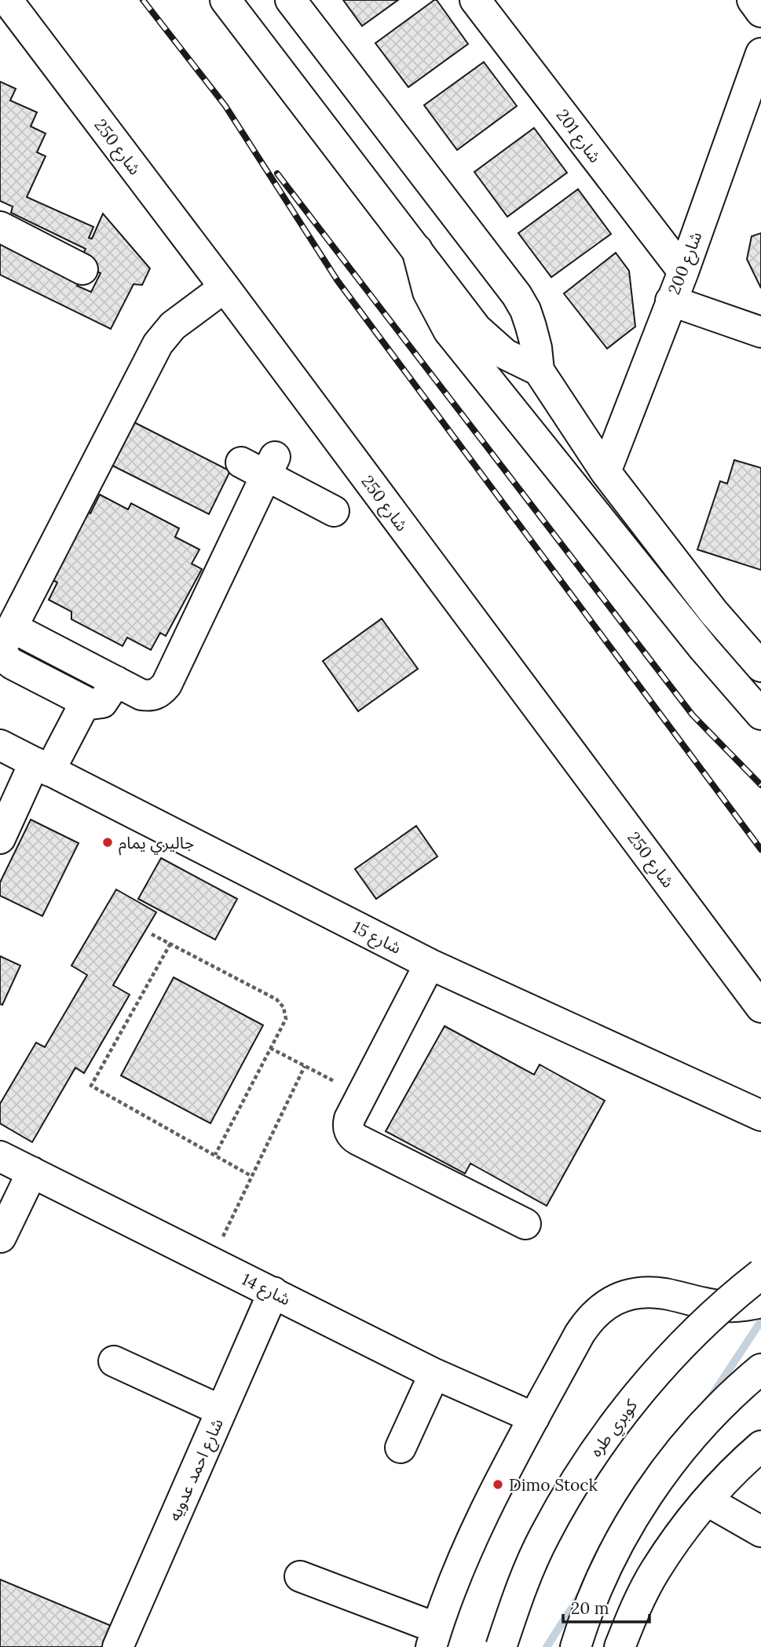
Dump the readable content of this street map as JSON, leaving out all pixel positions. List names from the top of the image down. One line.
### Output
{"streets":{"street":["شارع 201","شارع 250","شارع 200","شارع 15","شارع 14","كوبري طره","شارع احمد عدويه"]},"crossings":[["شارع 201","شارع 200"],["شارع 14","شارع احمد عدويه"]],"places":["جاليري يمام","Dimo Stock"],"scale_bar":"20 m"}
